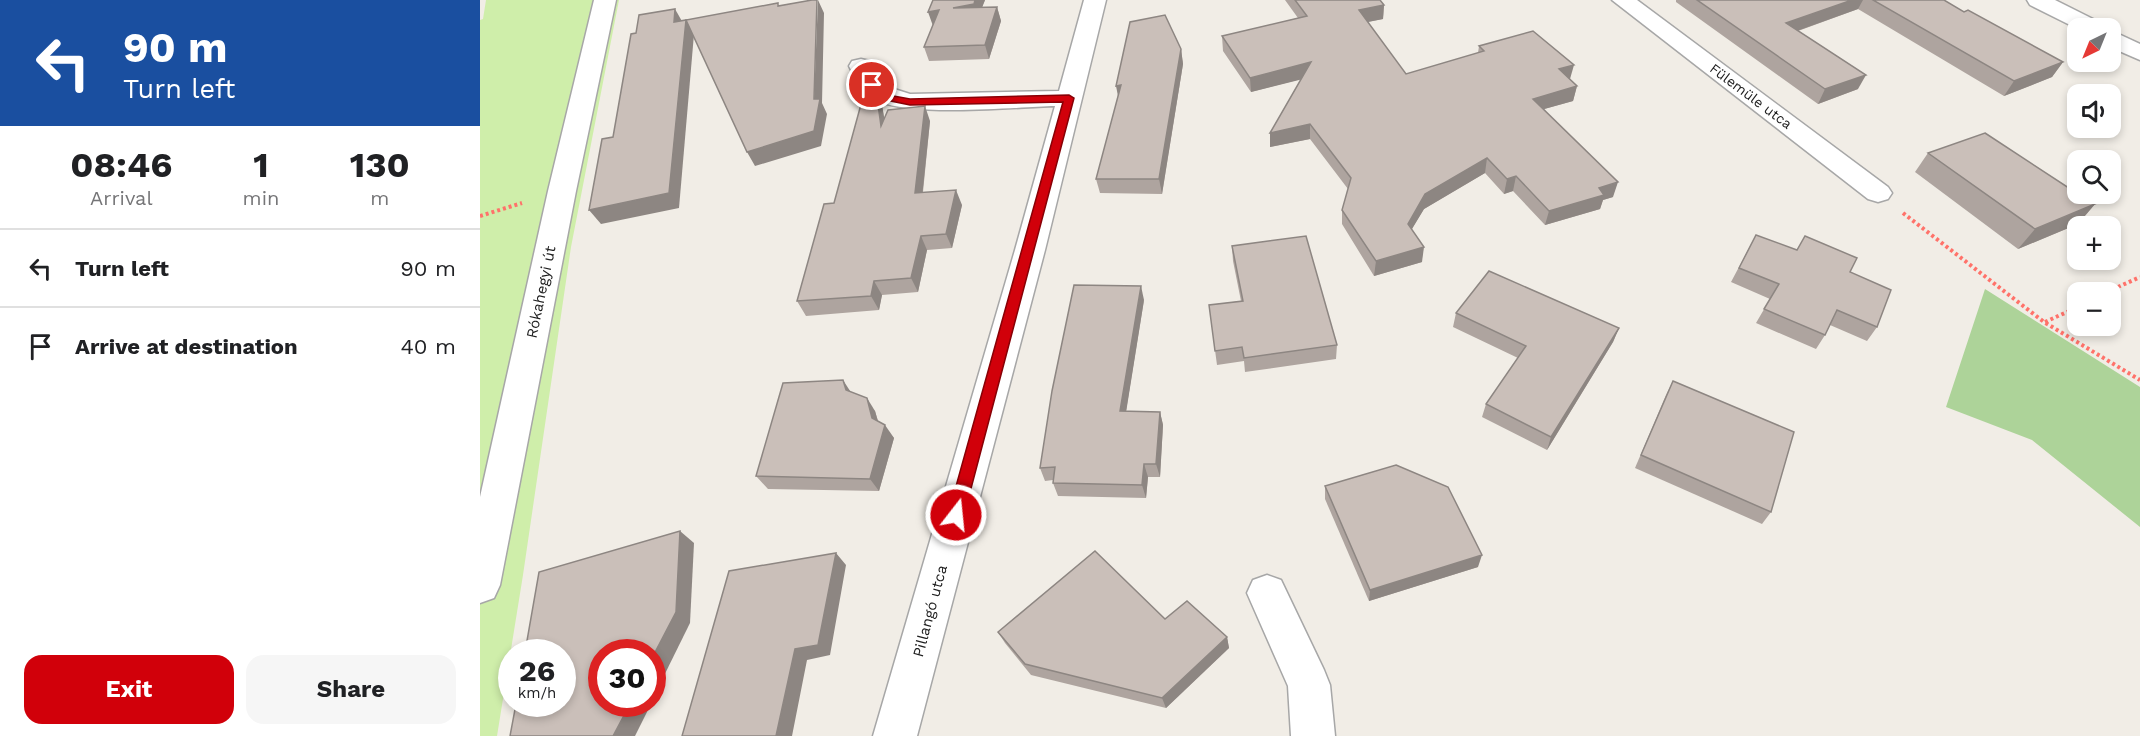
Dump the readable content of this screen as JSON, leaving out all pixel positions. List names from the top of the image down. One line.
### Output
{"streets":{"street":["Fülemüle utca","Rókahegyi út","Pillangó utca"]},"north":"bottom left","page":{"turn":["90 m","Turn left"],"map_buttons":["+","−"],"eta":["08:46","Arrival","1","min","130","m"],"list":[{"name":"Turn left","value":"90 m"},{"name":"Arrive at destination","value":"40 m"}],"speed":"26 km/h","limit":"30","buttons":["Exit","Share"]}}
